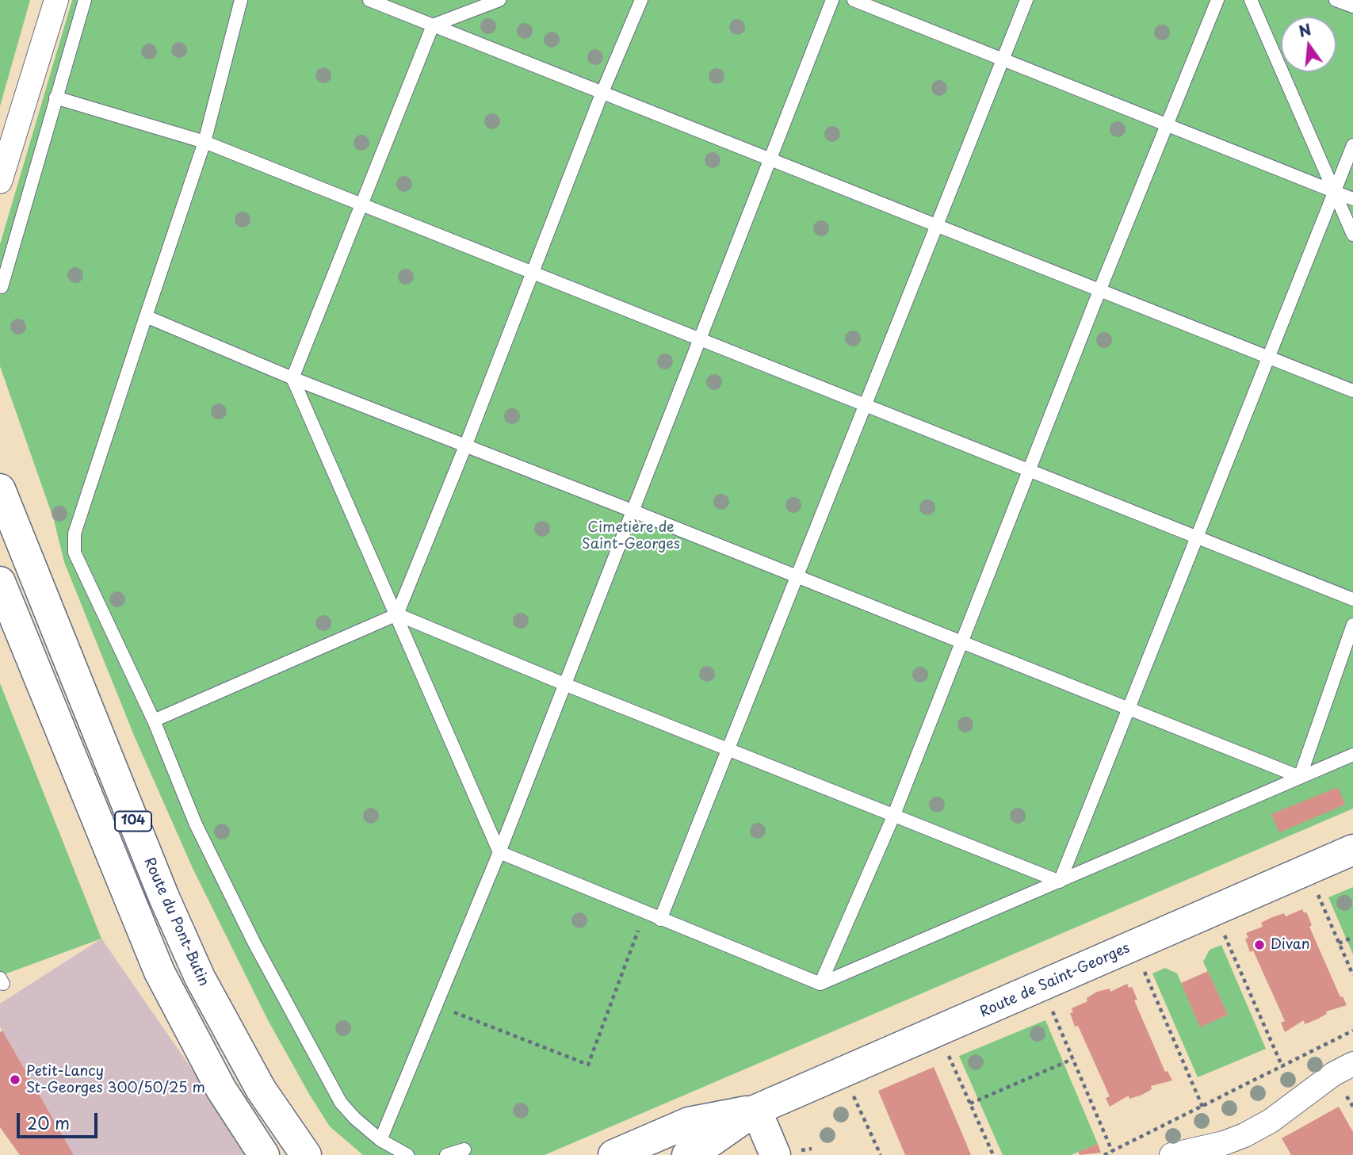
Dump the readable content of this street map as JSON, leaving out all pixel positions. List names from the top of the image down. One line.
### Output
{"streets":{"main road":["104","Route du Pont-Butin","Route de Saint-Georges"]},"parks":["Cimetière de Saint-Georges"],"places":["Divan","Petit-Lancy St-Georges 300/50/25 m"],"scale_bar":"20 m","north":"top"}
